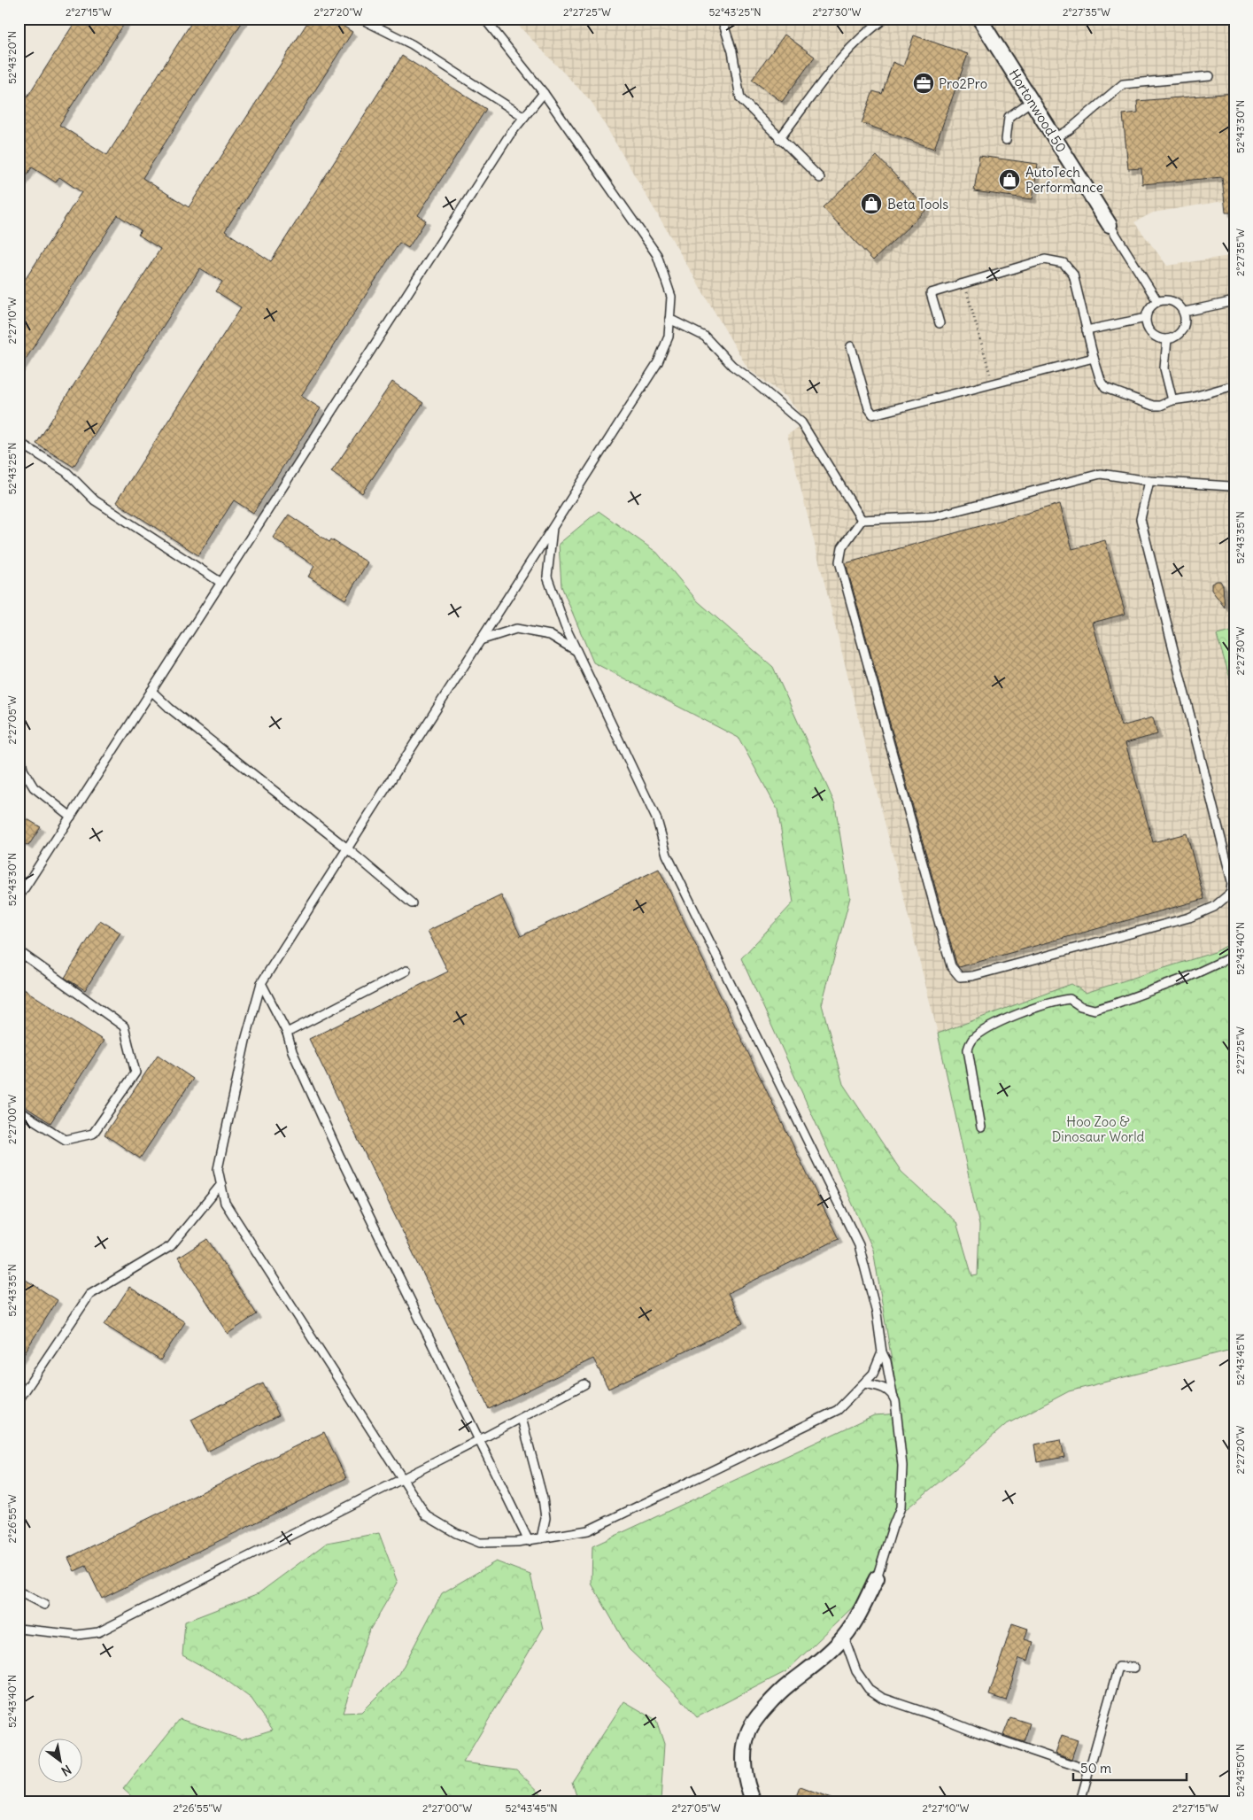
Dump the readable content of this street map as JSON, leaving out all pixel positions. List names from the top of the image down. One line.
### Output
{"streets":{"street":["Hortonwood 50"]},"parks":["Hoo Zoo & Dinosaur World"],"places":{"office":["Pro2Pro"],"shop":["AutoTech Performance","Beta Tools"]},"scale_bar":"50 m","north":"bottom right","coordinates":["2°27'15\"W","2°27'20\"W","2°27'25\"W","52°43'25\"N","2°27'30\"W","2°27'35\"W","52°43'20\"N","52°43'30\"N","2°27'10\"W","52°43'35\"N","2°27'05\"W","52°43'40\"N","2°27'00\"W","52°43'45\"N","2°26'55\"W","52°43'50\"N"]}
